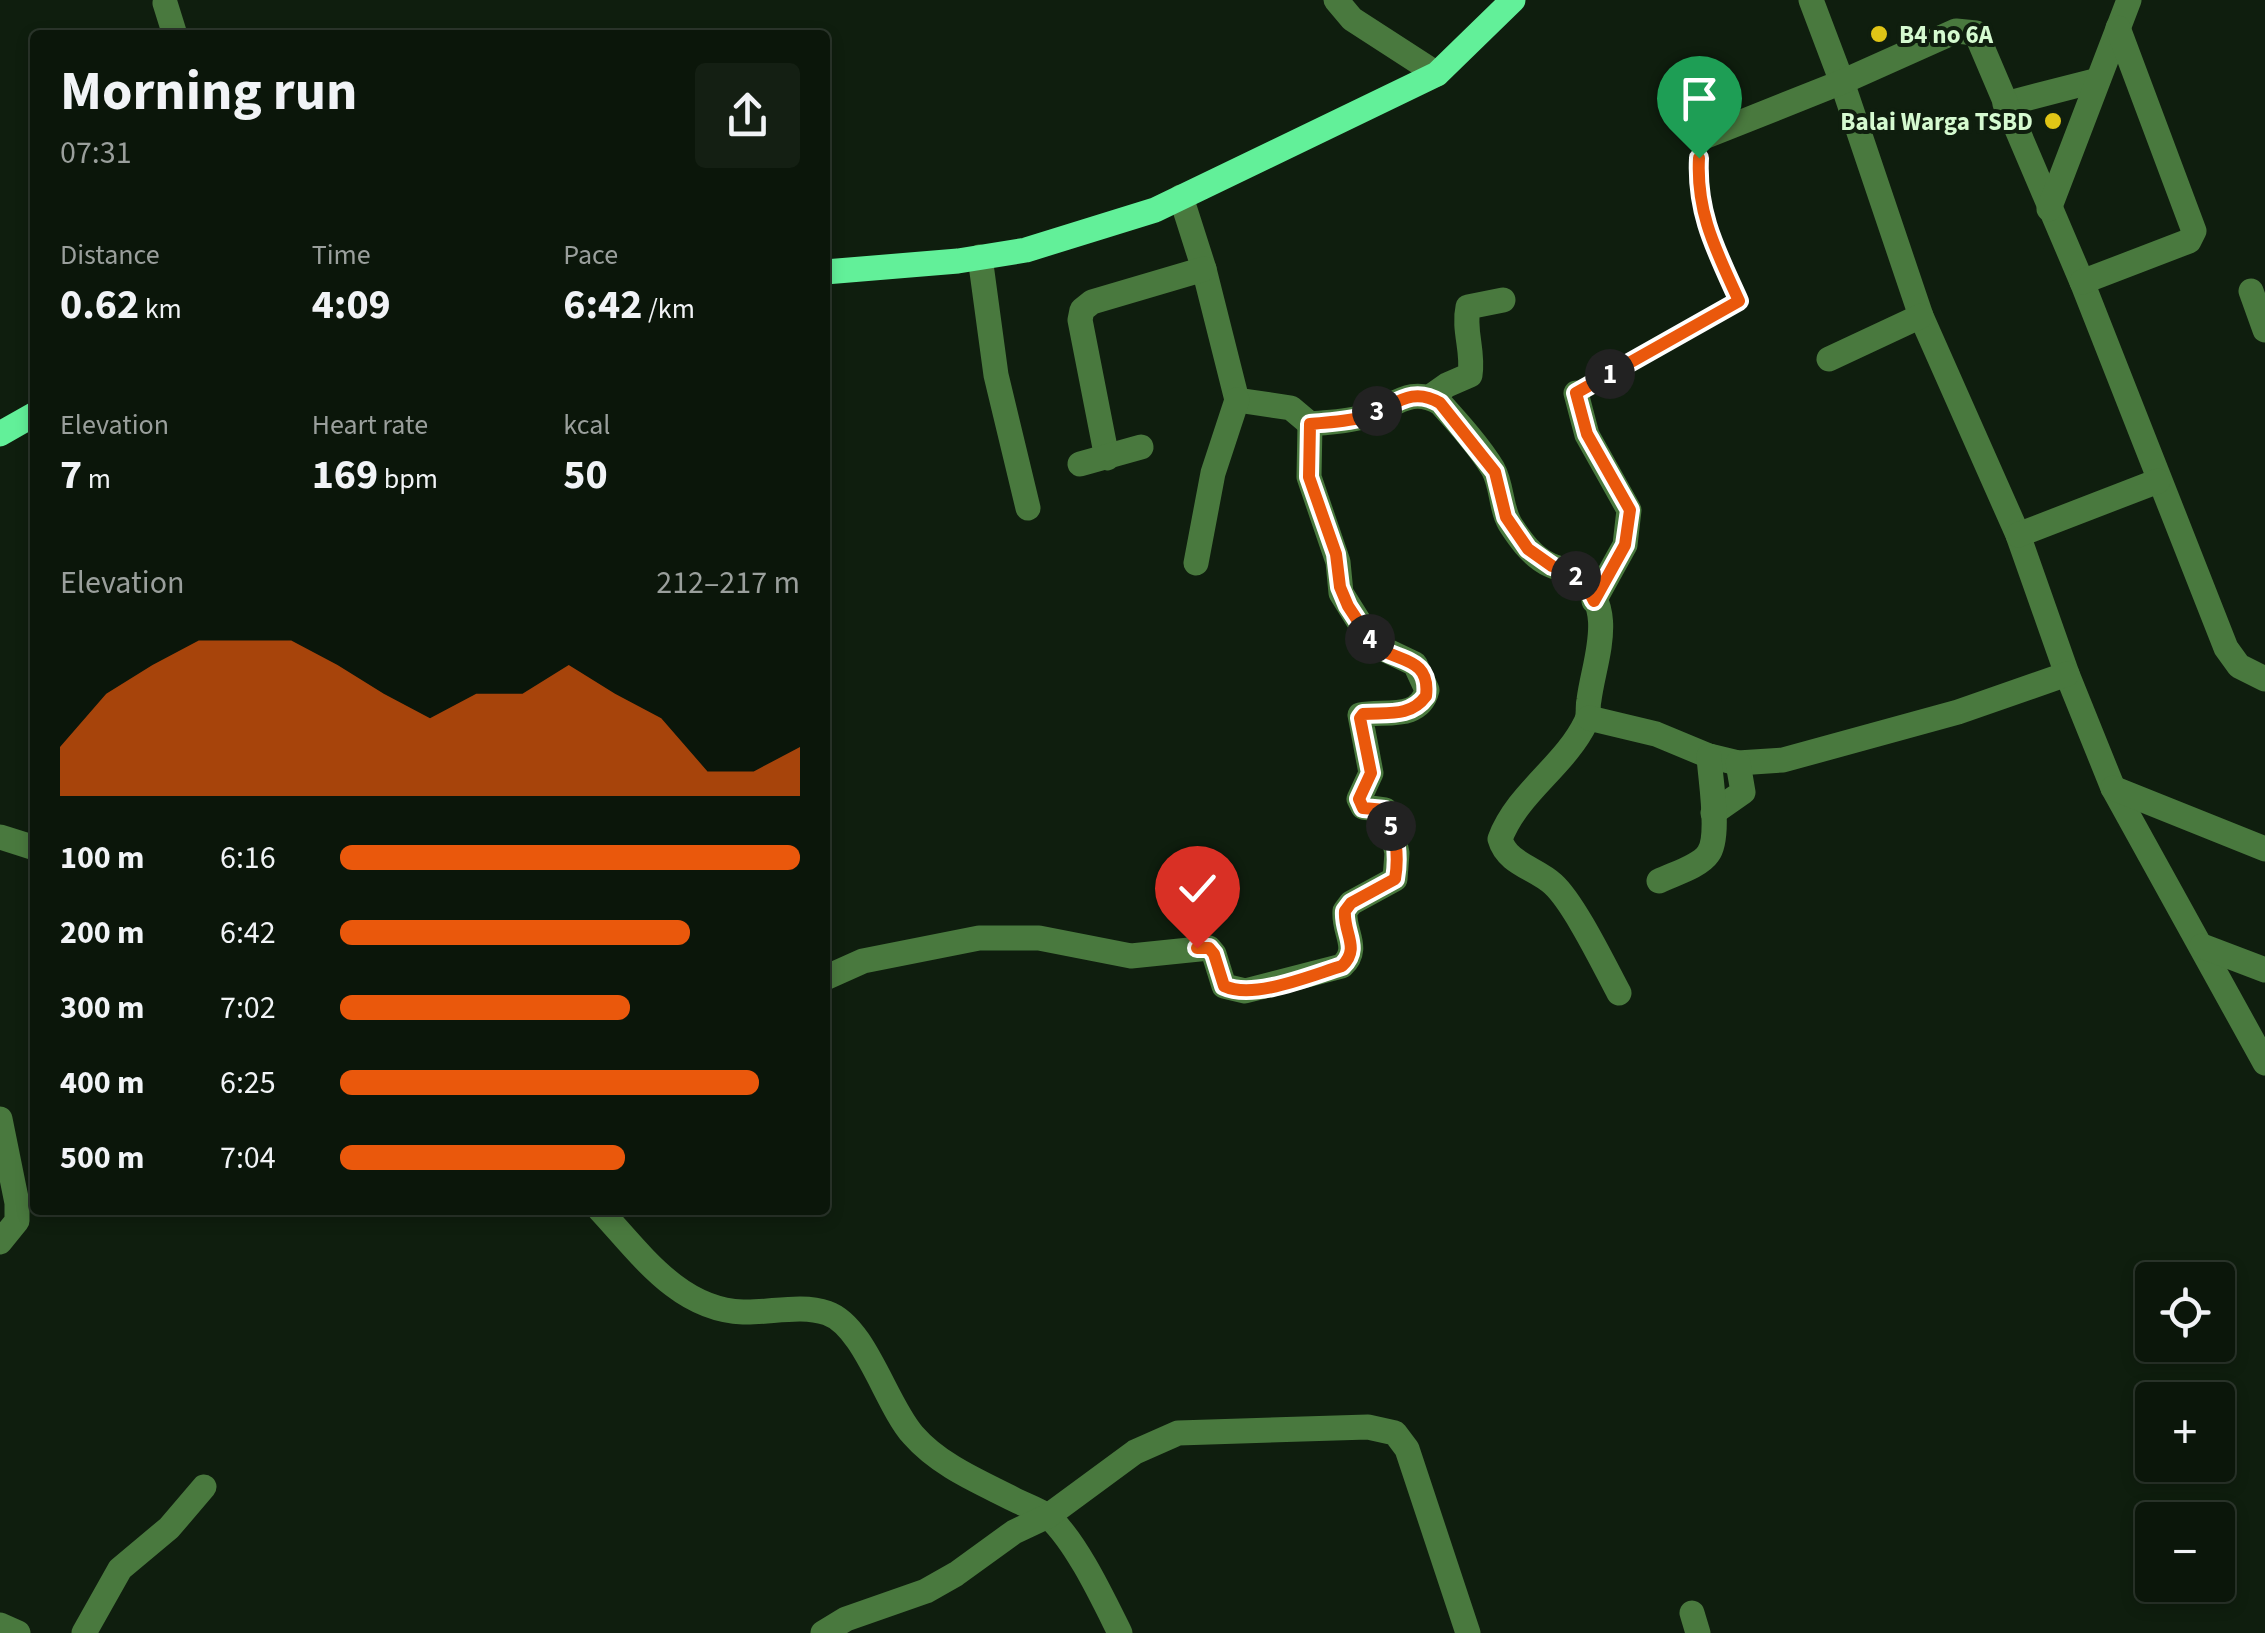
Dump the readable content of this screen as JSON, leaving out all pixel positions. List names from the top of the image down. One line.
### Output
{"places":["B4 no 6A","Balai Warga TSBD"],"page":{"heading":["Morning run","07:31"],"stats":[["Distance","0.62 km"],["Time","4:09"],["Pace","6:42 /km"],["Elevation","7 m"],["Heart rate","169 bpm"],["kcal","50"]],"pins":["1","3","2","4","5"],"chart":["Elevation","212–217 m"],"list":[{"name":"100 m","note":"6:16"},{"name":"200 m","note":"6:42"},{"name":"300 m","note":"7:02"},{"name":"400 m","note":"6:25"},{"name":"500 m","note":"7:04"}],"map_buttons":["+","−"]}}
